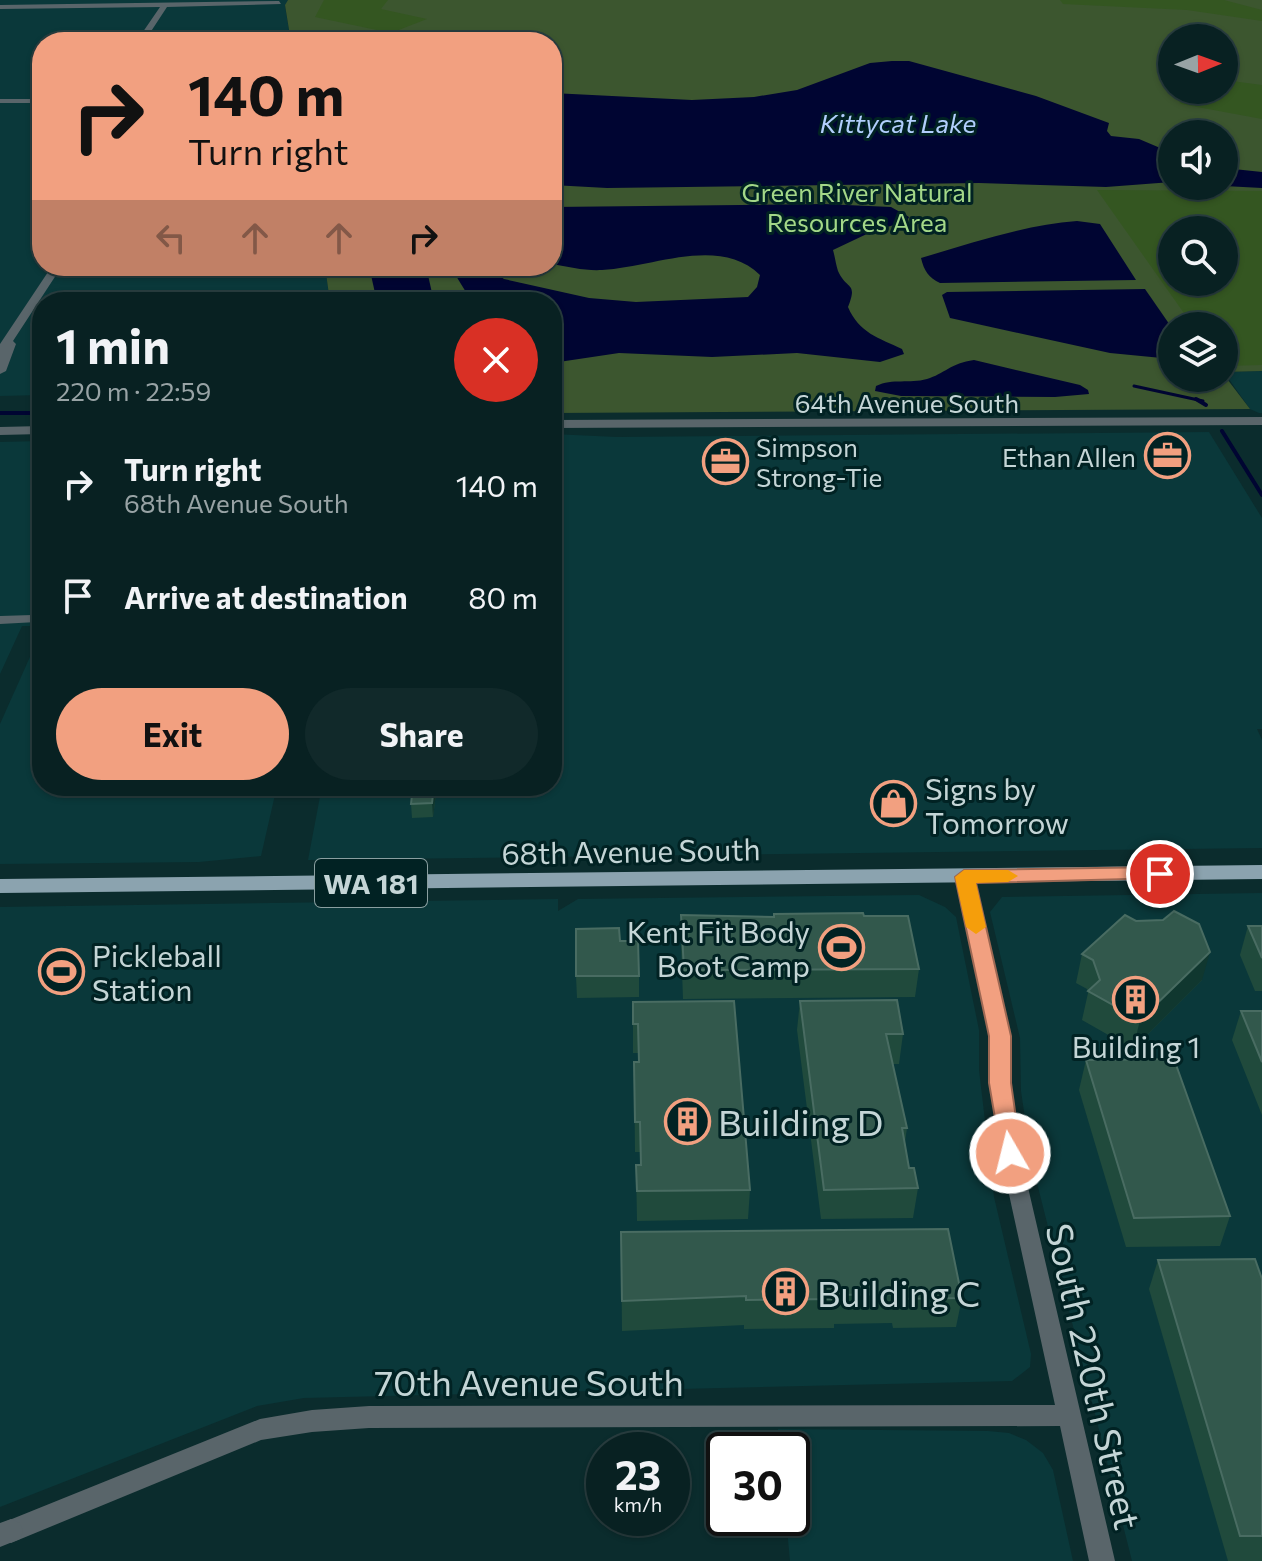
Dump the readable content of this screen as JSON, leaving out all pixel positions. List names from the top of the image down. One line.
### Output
{"streets":{"main road":["68th Avenue South","WA 181"],"street":["64th Avenue South","South 220th Street","70th Avenue South"]},"crossings":[["68th Avenue South","South 220th Street"],["South 220th Street","70th Avenue South"]],"water":["Kittycat Lake"],"parks":["Green River Natural Resources Area"],"places":{"office":["Ethan Allen","Simpson Strong-Tie"],"shop":["Signs by Tomorrow"],"sports":["Kent Fit Body Boot Camp","Pickleball Station"],"building":["Building 1","Building D","Building C"]},"north":"right","page":{"turn":["140 m","Turn right"],"heading":["1 min","220 m · 22:59"],"list":[{"name":"Turn right","note":"68th Avenue South","value":"140 m"},{"name":"Arrive at destination","value":"80 m"}],"buttons":["Exit","Share"],"speed":"23 km/h","limit":"30"}}
